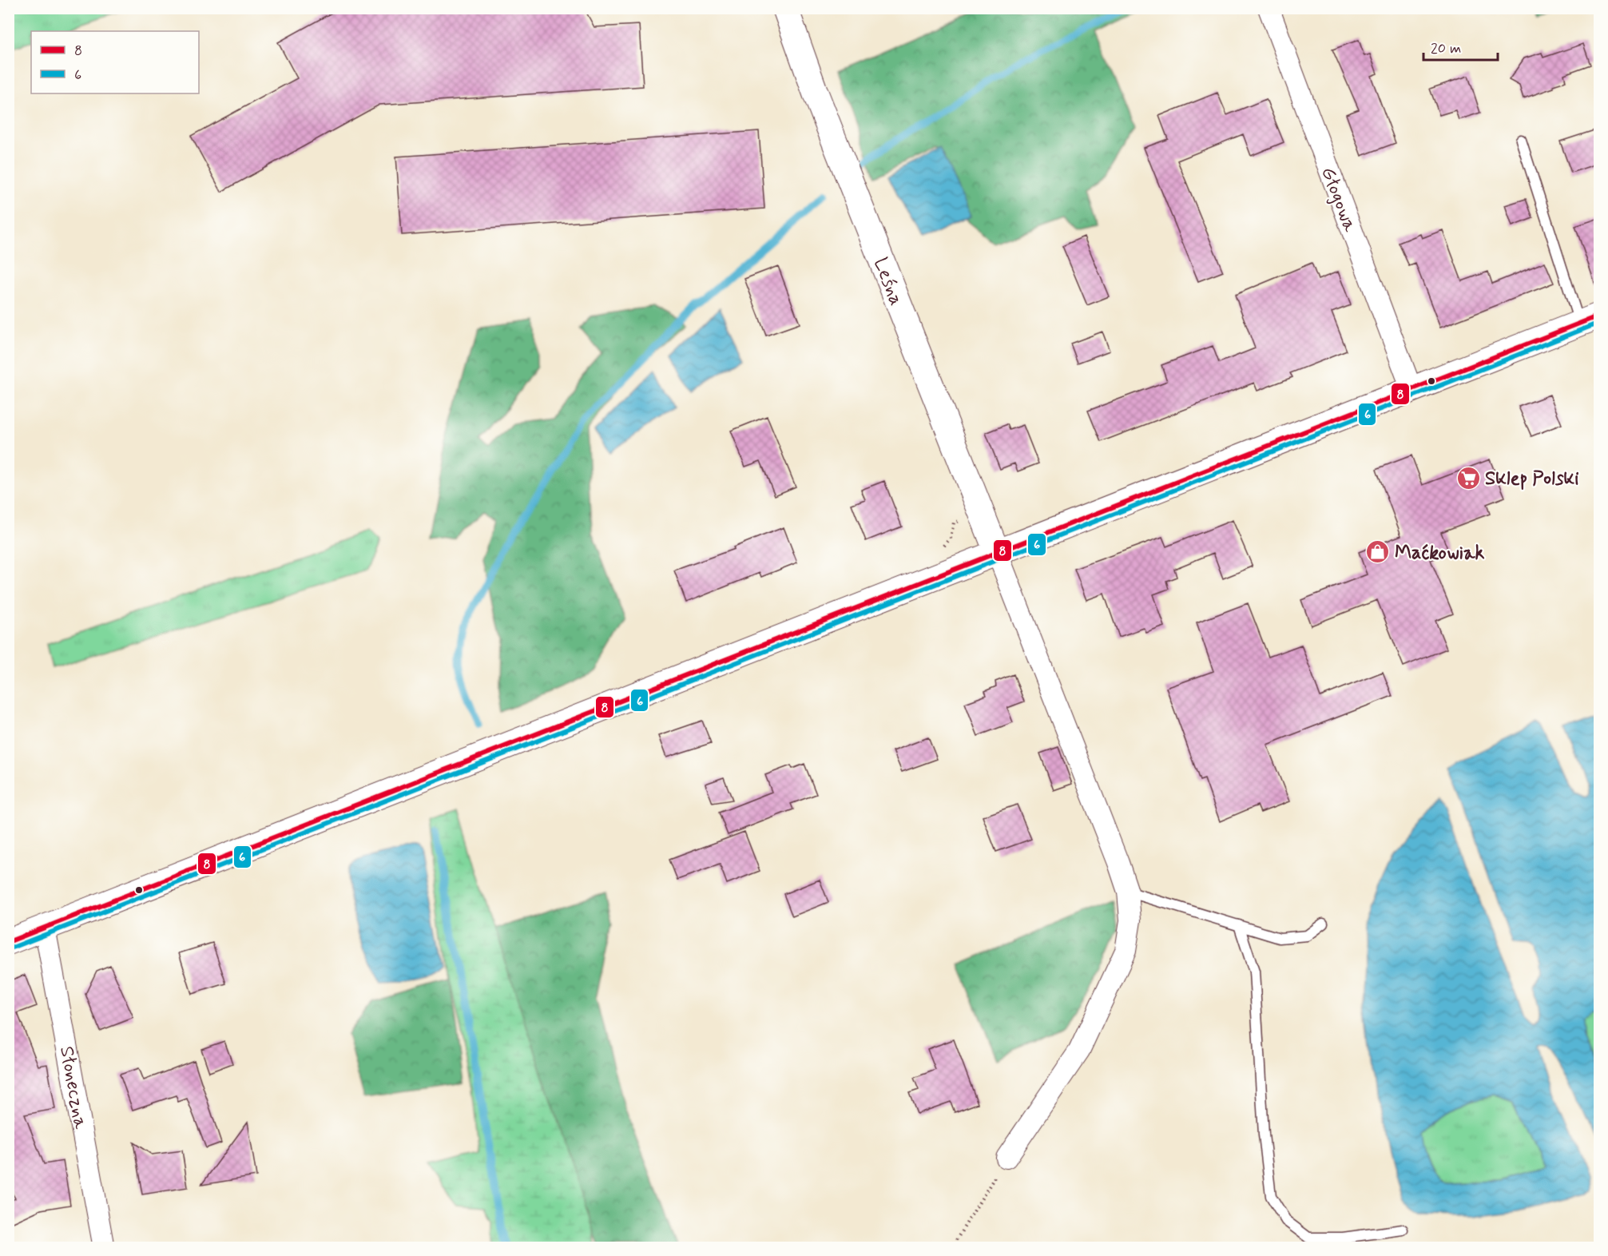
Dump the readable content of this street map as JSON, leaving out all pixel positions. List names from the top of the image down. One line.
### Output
{"streets":{"street":["Głogowa","Leśna","Słoneczna"]},"places":{"supermarket":["Sklep Polski"],"shop":["Maćkowiak"]},"lines":["transit line 8","transit line 6"],"legend":["8","6"],"scale_bar":"20 m"}
